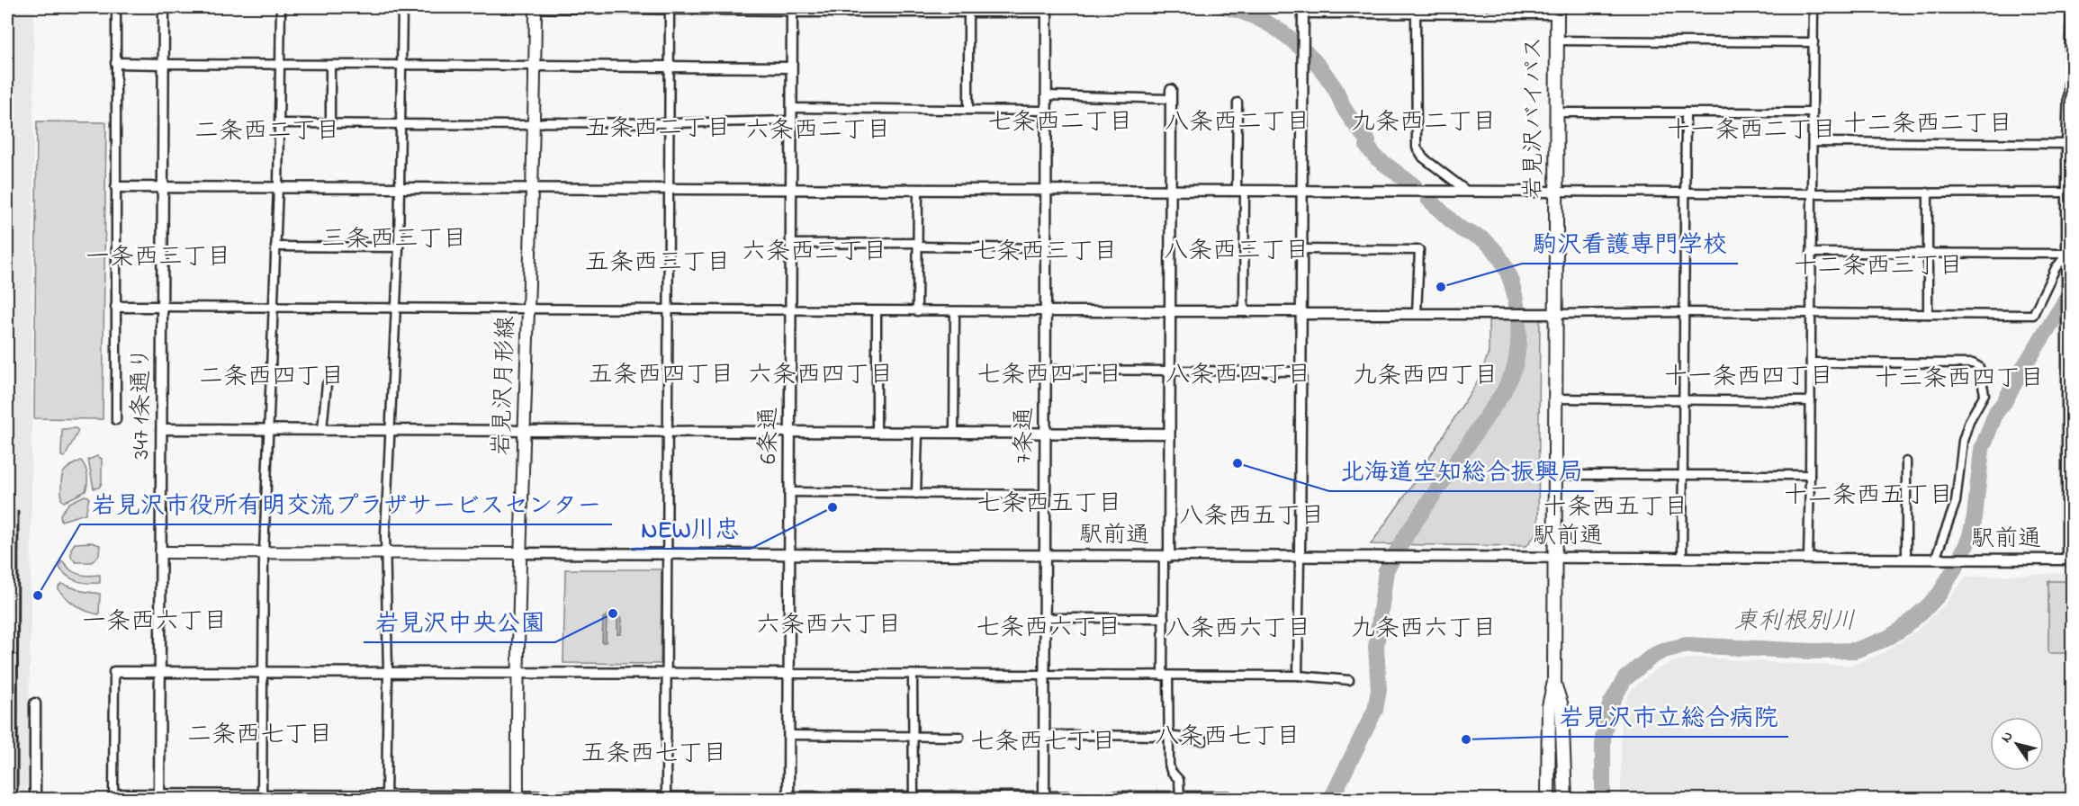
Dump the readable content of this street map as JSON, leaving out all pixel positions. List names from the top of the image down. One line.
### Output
{"streets":{"highway":["岩見沢バイパス"],"main road":["岩見沢月形線"],"street":["347 1条通り","6条通","7条通","駅前通"]},"crossings":[["岩見沢バイパス","駅前通"],["岩見沢月形線","駅前通"],["6条通","駅前通"],["7条通","駅前通"]],"districts":["七条西二丁目","八条西二丁目","九条西二丁目","十二条西二丁目","五条西二丁目","六条西二丁目","十一条西二丁目","二条西二丁目","三条西三丁目","八条西三丁目","六条西三丁目","七条西三丁目","一条西三丁目","五条西三丁目","十二条西三丁目","五条西四丁目","六条西四丁目","七条西四丁目","八条西四丁目","九条西四丁目","二条西四丁目","十一条西四丁目","十三条西四丁目","十二条西五丁目","七条西五丁目","十条西五丁目","八条西五丁目","一条西六丁目","六条西六丁目","七条西六丁目","八条西六丁目","九条西六丁目","二条西七丁目","八条西七丁目","七条西七丁目","五条西七丁目"],"water":["東利根別川"],"places":["駒沢看護専門学校","北海道空知総合振興局","NEW川忠","岩見沢市役所有明交流プラザサービスセンター","岩見沢中央公園","岩見沢市立総合病院"],"north":"top left"}
